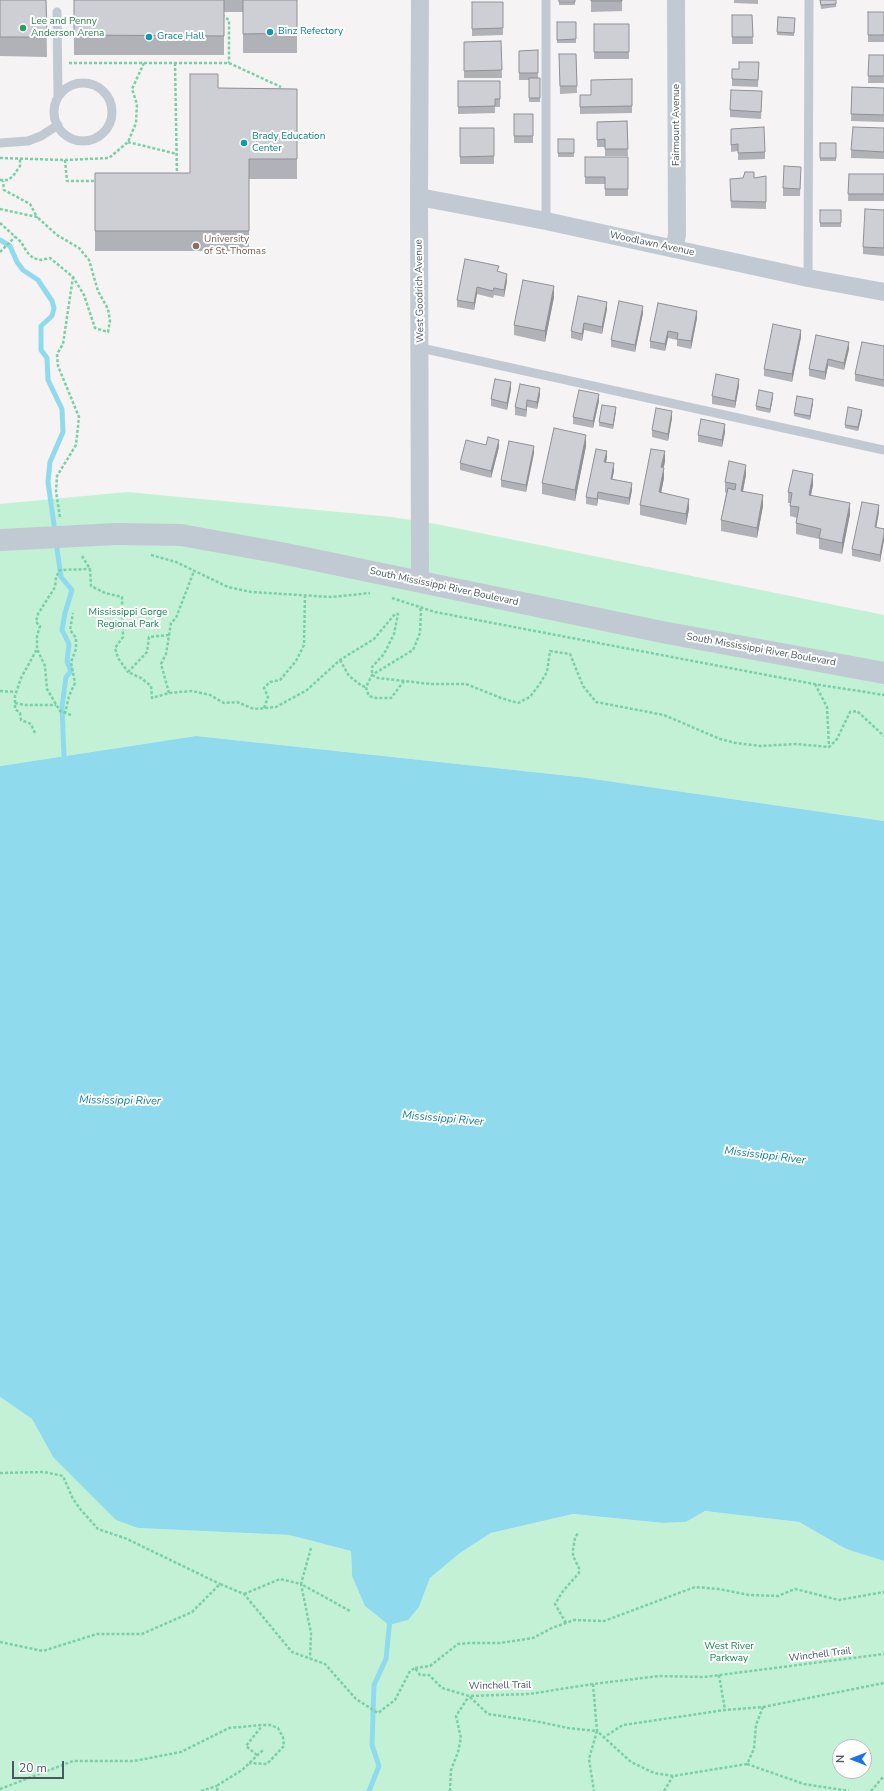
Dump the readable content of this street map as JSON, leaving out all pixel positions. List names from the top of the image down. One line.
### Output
{"streets":{"street":["Fairmount Avenue","Woodlawn Avenue","West Goodrich Avenue","South Mississippi River Boulevard"],"path":["Winchell Trail"]},"crossings":[["Fairmount Avenue","Woodlawn Avenue"],["Woodlawn Avenue","West Goodrich Avenue"],["West Goodrich Avenue","South Mississippi River Boulevard"]],"water":["Mississippi River"],"parks":["Mississippi Gorge Regional Park","West River Parkway"],"places":["Lee and Penny Anderson Arena","Binz Refectory","Grace Hall","Brady Education Center","University of St. Thomas"],"scale_bar":"20 m","north":"left"}
